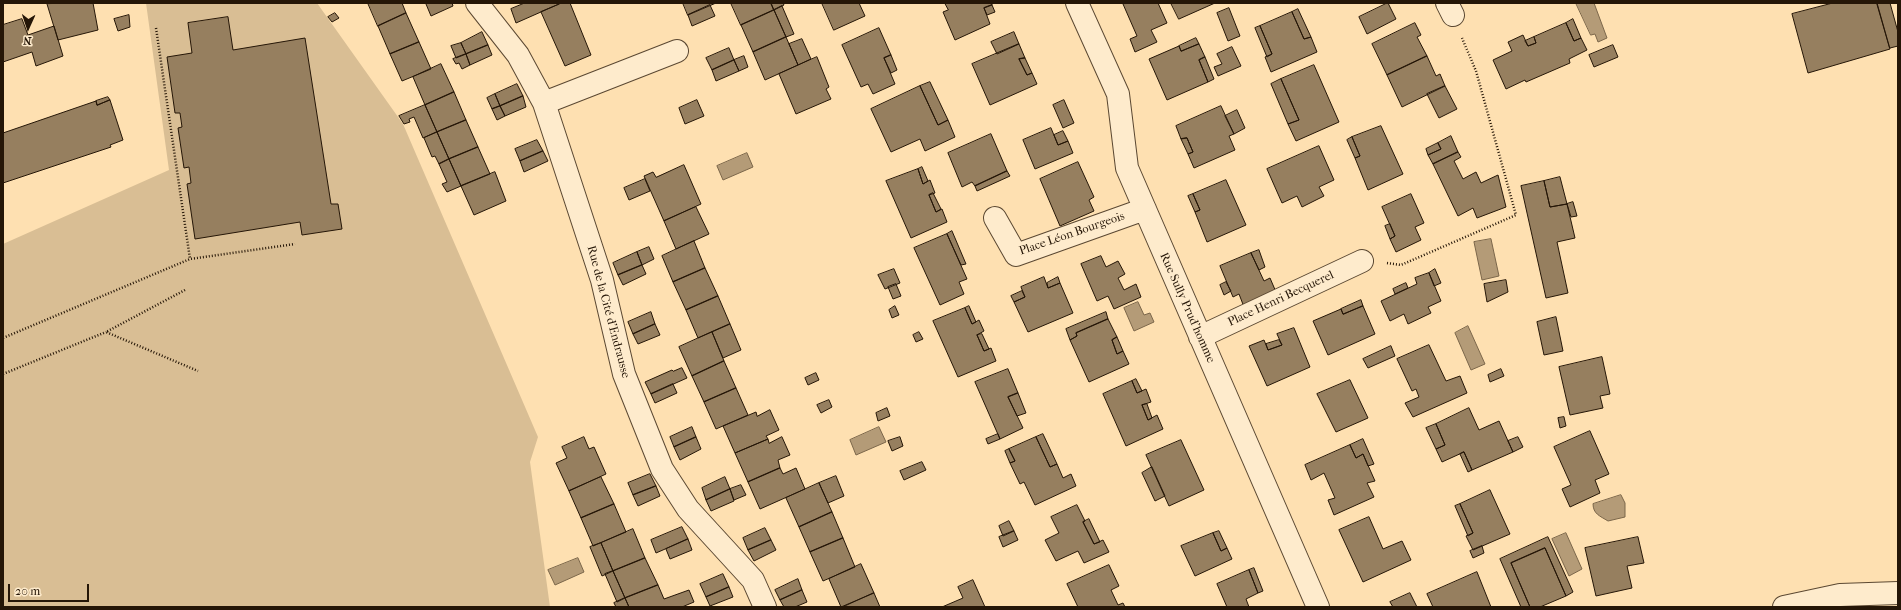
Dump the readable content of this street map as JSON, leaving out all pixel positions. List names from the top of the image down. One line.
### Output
{"streets":{"street":["Place Léon Bourgeois","Place Henri Becquerel","Rue Sully Prud'homme","Rue de la Cité d'Endrausse"]},"crossings":[["Place Léon Bourgeois","Rue Sully Prud'homme"],["Place Henri Becquerel","Rue Sully Prud'homme"]],"scale_bar":"20 m","north":"bottom"}
